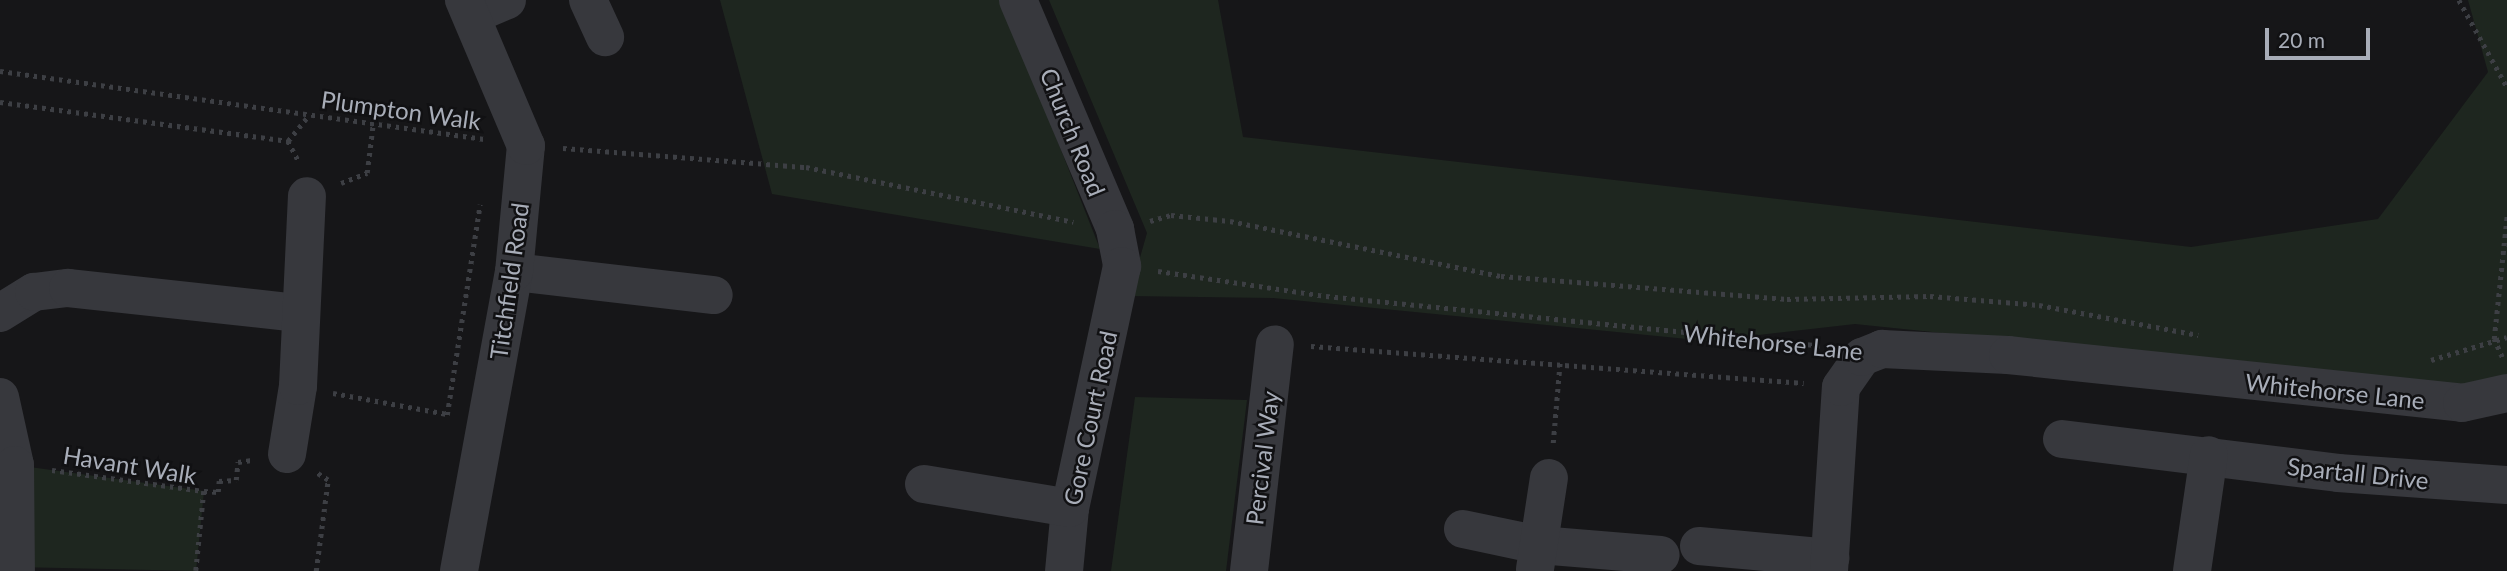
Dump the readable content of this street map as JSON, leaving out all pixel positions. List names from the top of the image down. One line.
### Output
{"streets":{"street":["Church Road","Titchfield Road","Whitehorse Lane","Gore Court Road","Percival Way","Spartall Drive"],"path":["Plumpton Walk","Havant Walk"]},"crossings":[["Plumpton Walk","Church Road"],["Plumpton Walk","Titchfield Road"],["Plumpton Walk","Whitehorse Lane"],["Plumpton Walk","Gore Court Road"],["Church Road","Whitehorse Lane"],["Church Road","Gore Court Road"],["Whitehorse Lane","Gore Court Road"]],"scale_bar":"20 m"}
